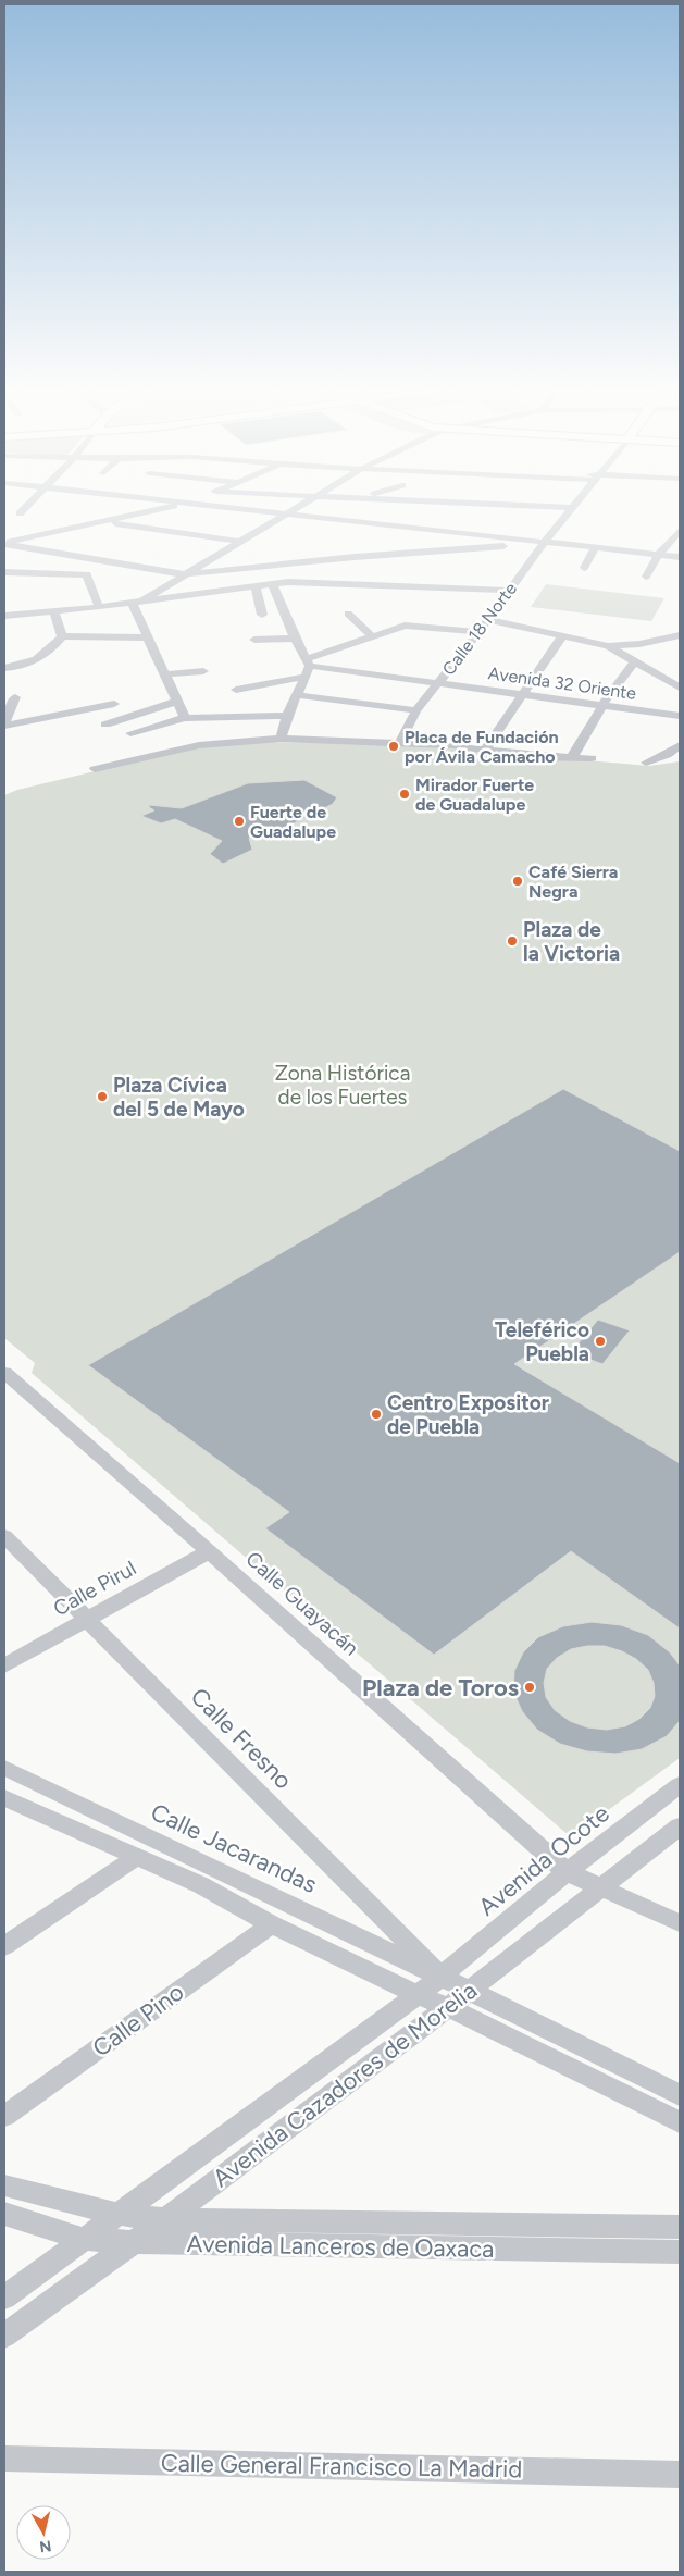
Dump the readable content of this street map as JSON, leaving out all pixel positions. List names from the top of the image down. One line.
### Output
{"streets":{"street":["Calle 18 Norte","Avenida 32 Oriente","Calle Pirul","Calle Guayacán","Calle Fresno","Calle Jacarandas","Avenida Ocote","Calle Pino","Avenida Cazadores de Morelia","Avenida Lanceros de Oaxaca","Calle General Francisco La Madrid"]},"crossings":[["Calle 18 Norte","Avenida 32 Oriente"],["Calle Pirul","Calle Guayacán"],["Calle Pirul","Calle Fresno"],["Calle Guayacán","Avenida Ocote"],["Calle Guayacán","Avenida Cazadores de Morelia"],["Calle Fresno","Calle Jacarandas"],["Calle Fresno","Avenida Ocote"],["Calle Fresno","Avenida Cazadores de Morelia"],["Calle Jacarandas","Avenida Ocote"],["Calle Jacarandas","Avenida Cazadores de Morelia"],["Avenida Ocote","Avenida Cazadores de Morelia"],["Avenida Cazadores de Morelia","Avenida Lanceros de Oaxaca"]],"parks":["Zona Histórica de los Fuertes"],"places":["Placa de Fundación por Ávila Camacho","Mirador Fuerte de Guadalupe","Fuerte de Guadalupe","Café Sierra Negra","Plaza de la Victoria","Plaza Cívica del 5 de Mayo","Teleférico Puebla","Centro Expositor de Puebla","Plaza de Toros"],"north":"bottom"}
